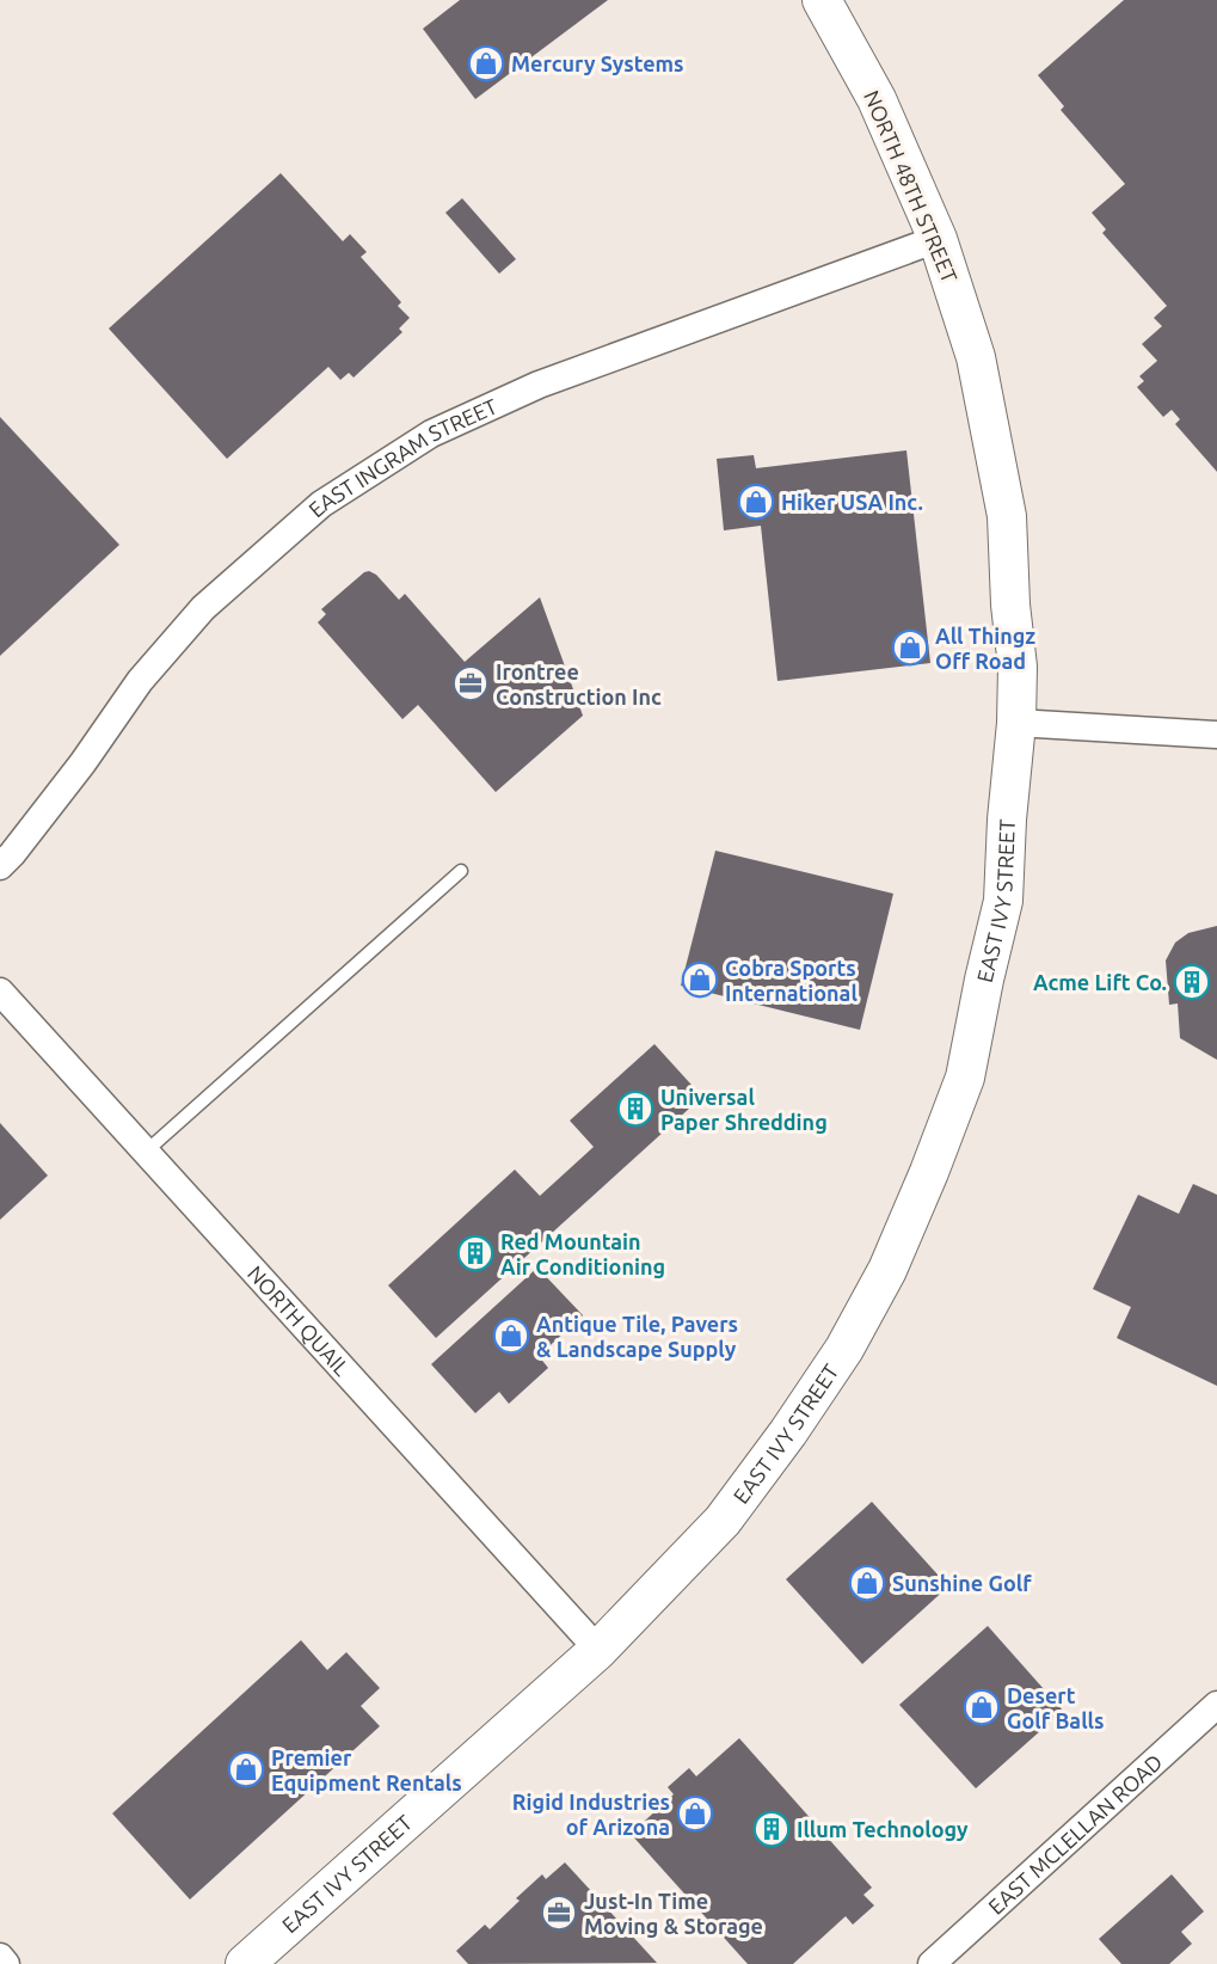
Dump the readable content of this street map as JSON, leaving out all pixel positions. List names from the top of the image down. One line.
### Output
{"streets":{"street":["NORTH 48TH STREET","EAST INGRAM STREET","EAST IVY STREET","NORTH QUAIL","EAST MCLELLAN ROAD"]},"crossings":[["NORTH 48TH STREET","EAST INGRAM STREET"],["NORTH 48TH STREET","EAST IVY STREET"],["EAST IVY STREET","NORTH QUAIL"]],"places":{"shop":["Mercury Systems","Hiker USA Inc.","All Thingz Off Road","Cobra Sports International","Antique Tile, Pavers & Landscape Supply","Sunshine Golf","Desert Golf Balls","Premier Equipment Rentals","Rigid Industries of Arizona"],"office":["Irontree Construction Inc","Just-In Time Moving & Storage"],"building":["Acme Lift Co.","Universal Paper Shredding","Red Mountain Air Conditioning","Illum Technology"]}}
